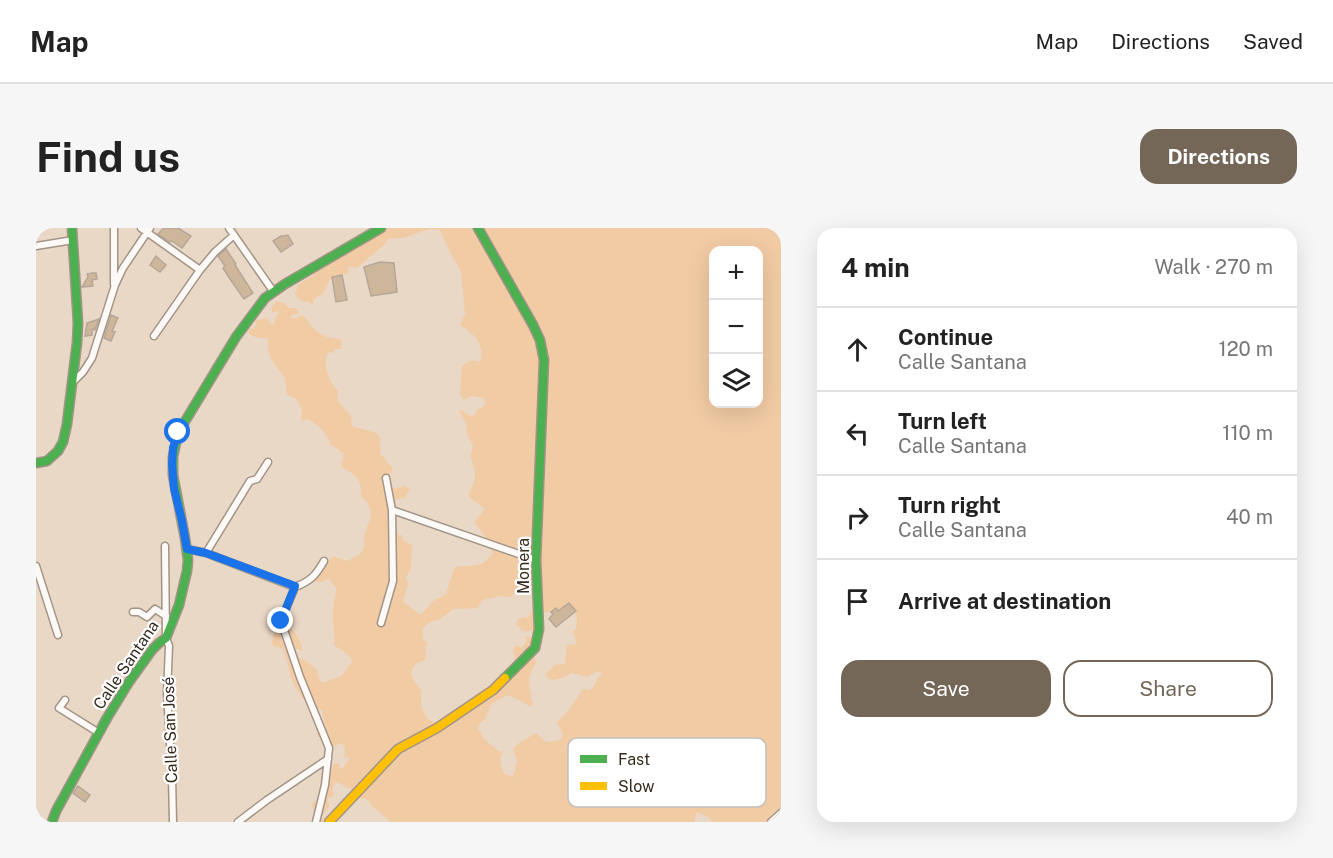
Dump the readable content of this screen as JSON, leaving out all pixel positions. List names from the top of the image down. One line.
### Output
{"streets":{"street":["Monera","Calle Santana","Calle San José"]},"crossings":[["Calle Santana","Calle San José"]],"legend":["Fast","Slow"],"page":{"header":"Map","nav":["Map","Directions","Saved"],"buttons":["Directions",["Save","Share"]],"title":"Find us","heading":["4 min","Walk · 270 m"],"map_buttons":["+","−"],"list":[["Continue","Calle Santana","120 m"],["Turn left","Calle Santana","110 m"],["Turn right","Calle Santana","40 m"],"Arrive at destination"]}}
